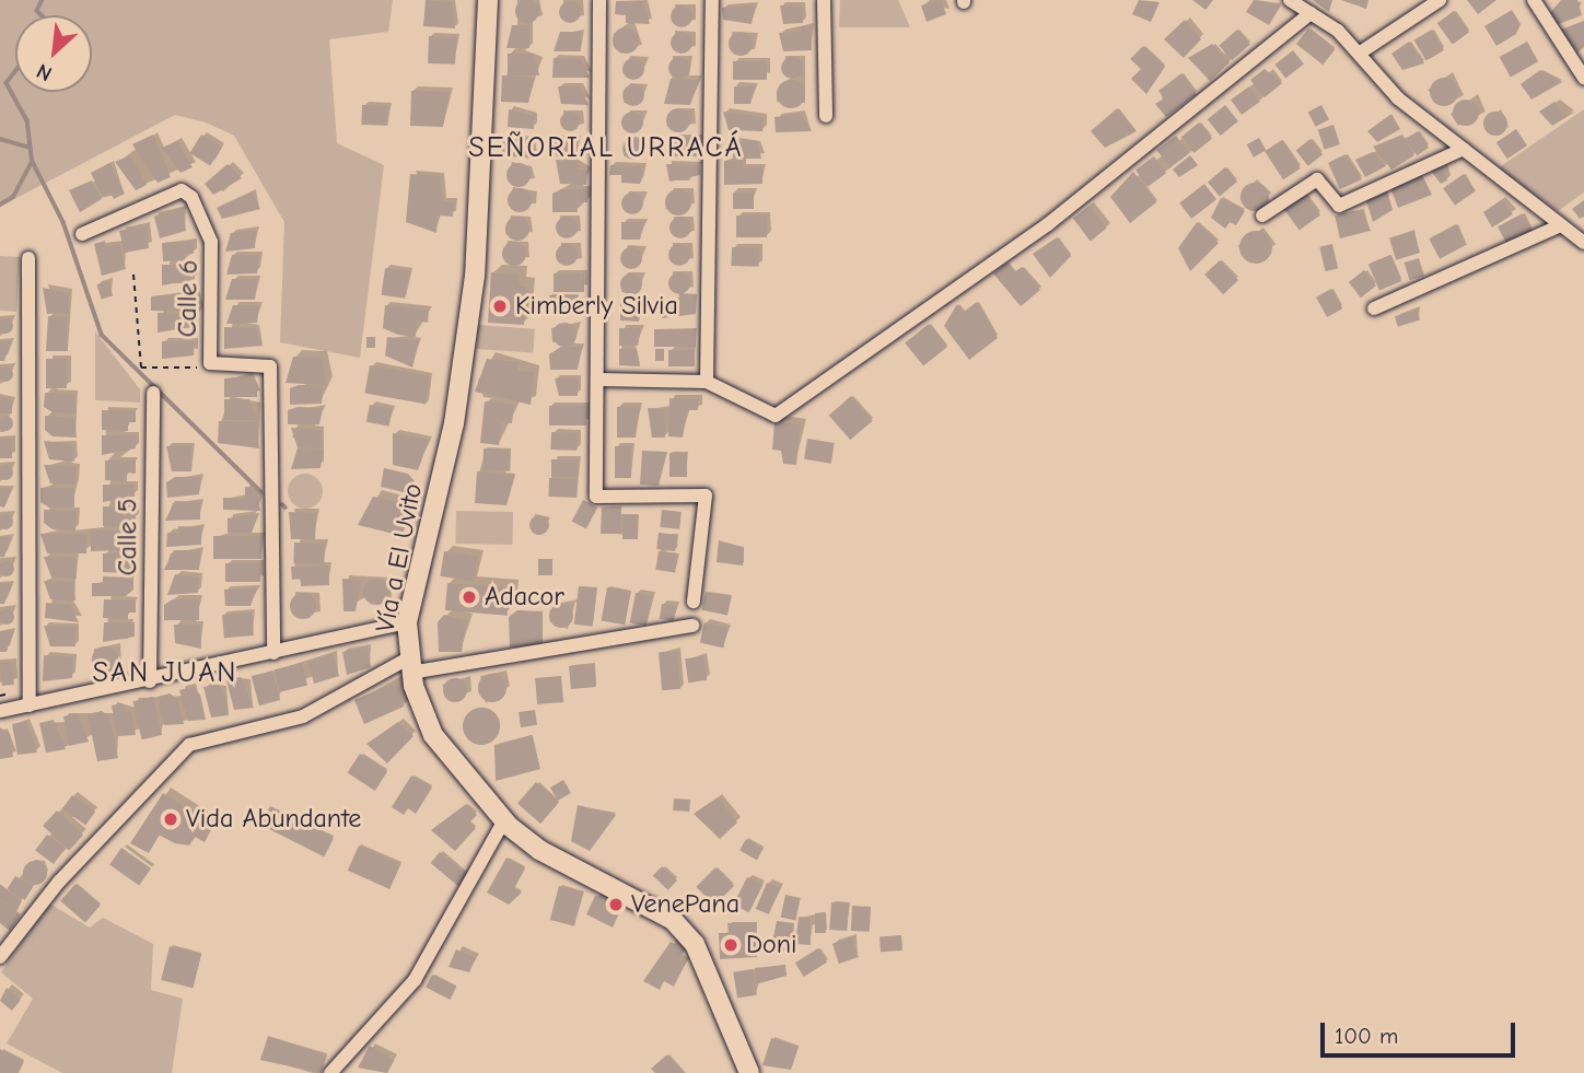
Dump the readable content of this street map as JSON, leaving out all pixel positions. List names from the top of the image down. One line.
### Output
{"streets":{"street":["Calle 6","Calle 5","Vía a El Uvito"]},"districts":["SEÑORIAL URRACÁ","SAN JUAN"],"places":["Kimberly Silvia","Adacor","Vida Abundante","VenePana","Doni"],"scale_bar":"100 m","north":"bottom left"}
